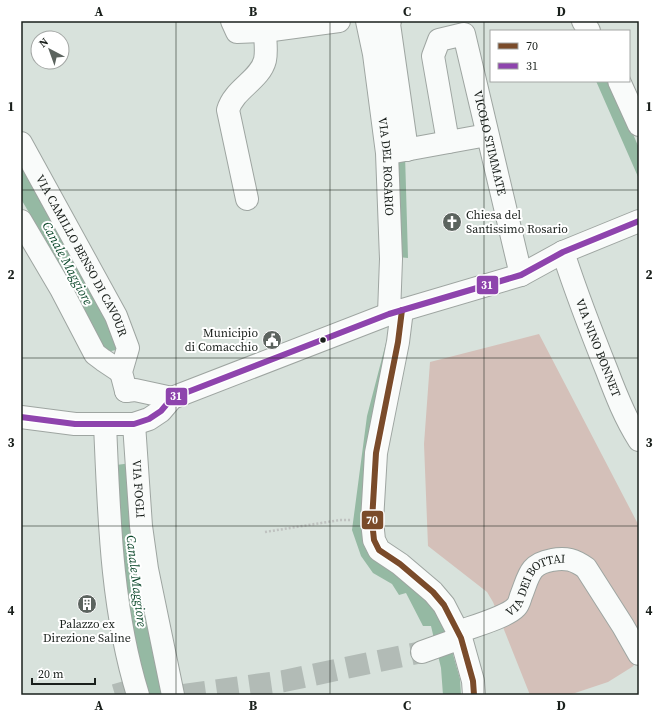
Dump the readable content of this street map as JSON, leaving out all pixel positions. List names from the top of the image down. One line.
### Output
{"streets":{"street":["VICOLO STIMMATE","VIA DEL ROSARIO","VIA CAMILLO BENSO DI CAVOUR","VIA NINO BONNET","VIA FOGLI","VIA DEI BOTTAI"]},"crossings":[["VIA DEL ROSARIO","VIA DEI BOTTAI"],["VIA CAMILLO BENSO DI CAVOUR","VIA FOGLI"]],"water":["Canale Maggiore"],"places":{"church":["Chiesa del Santissimo Rosario"],"public building":["Municipio di Comacchio"],"building":["Palazzo ex Direzione Saline"]},"lines":["transit line 31","transit line 70"],"legend":["70","31"],"scale_bar":"20 m","north":"top left","grid":{"columns":["A","B","C","D"],"rows":["1","2","3","4"]}}
